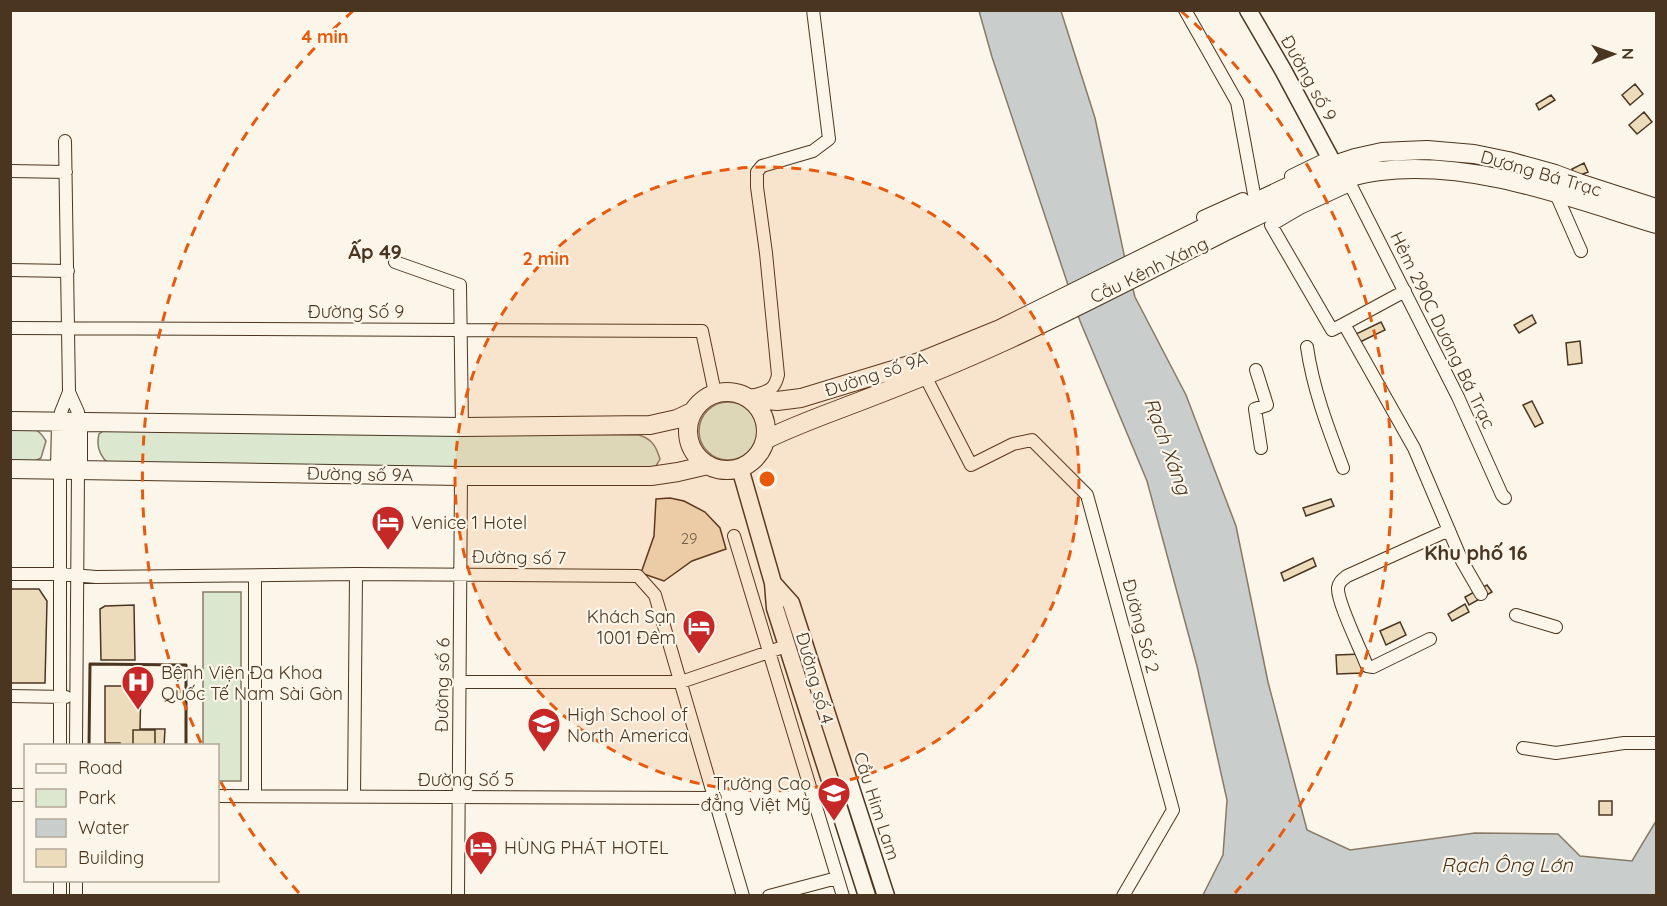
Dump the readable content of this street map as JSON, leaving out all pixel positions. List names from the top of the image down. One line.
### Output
{"streets":{"main road":["Đường số 9","Dương Bá Trạc","Cầu Kênh Xáng","Đường số 9A","Đường số 4","Cầu Him Lam"],"street":["Đường Số 9","Hẻm 290C Dương Bá Trạc","Đường số 7","Đường Số 2","Đường số 6","Đường Số 5"]},"crossings":[["Đường số 9","Dương Bá Trạc"],["Dương Bá Trạc","Cầu Kênh Xáng"],["Dương Bá Trạc","Hẻm 290C Dương Bá Trạc"],["Cầu Kênh Xáng","Đường số 9A"],["Đường Số 9","Đường số 9A"],["Đường Số 9","Đường số 4"],["Đường số 9A","Đường Số 2"],["Đường số 9A","Đường số 4"],["Đường số 9A","Đường số 6"],["Đường số 7","Đường số 6"],["Đường số 7","Đường Số 5"],["Đường số 4","Cầu Him Lam"],["Đường số 6","Đường Số 5"]],"districts":["Ấp 49","Khu phố 16"],"water":["Rạch Xáng","Rạch Ông Lớn"],"places":{"hotel":["Venice 1 Hotel","Khách Sạn 1001 Đêm","HÙNG PHÁT HOTEL"],"hospital":["Bệnh Viện Đa Khoa Quốc Tế Nam Sài Gòn"],"school or university":["High School of North America","Trường Cao đẳng Việt Mỹ"]},"house_numbers":["29"],"legend":["Road","Park","Water","Building"],"north":"right","rings":["4 min","2 min"]}
